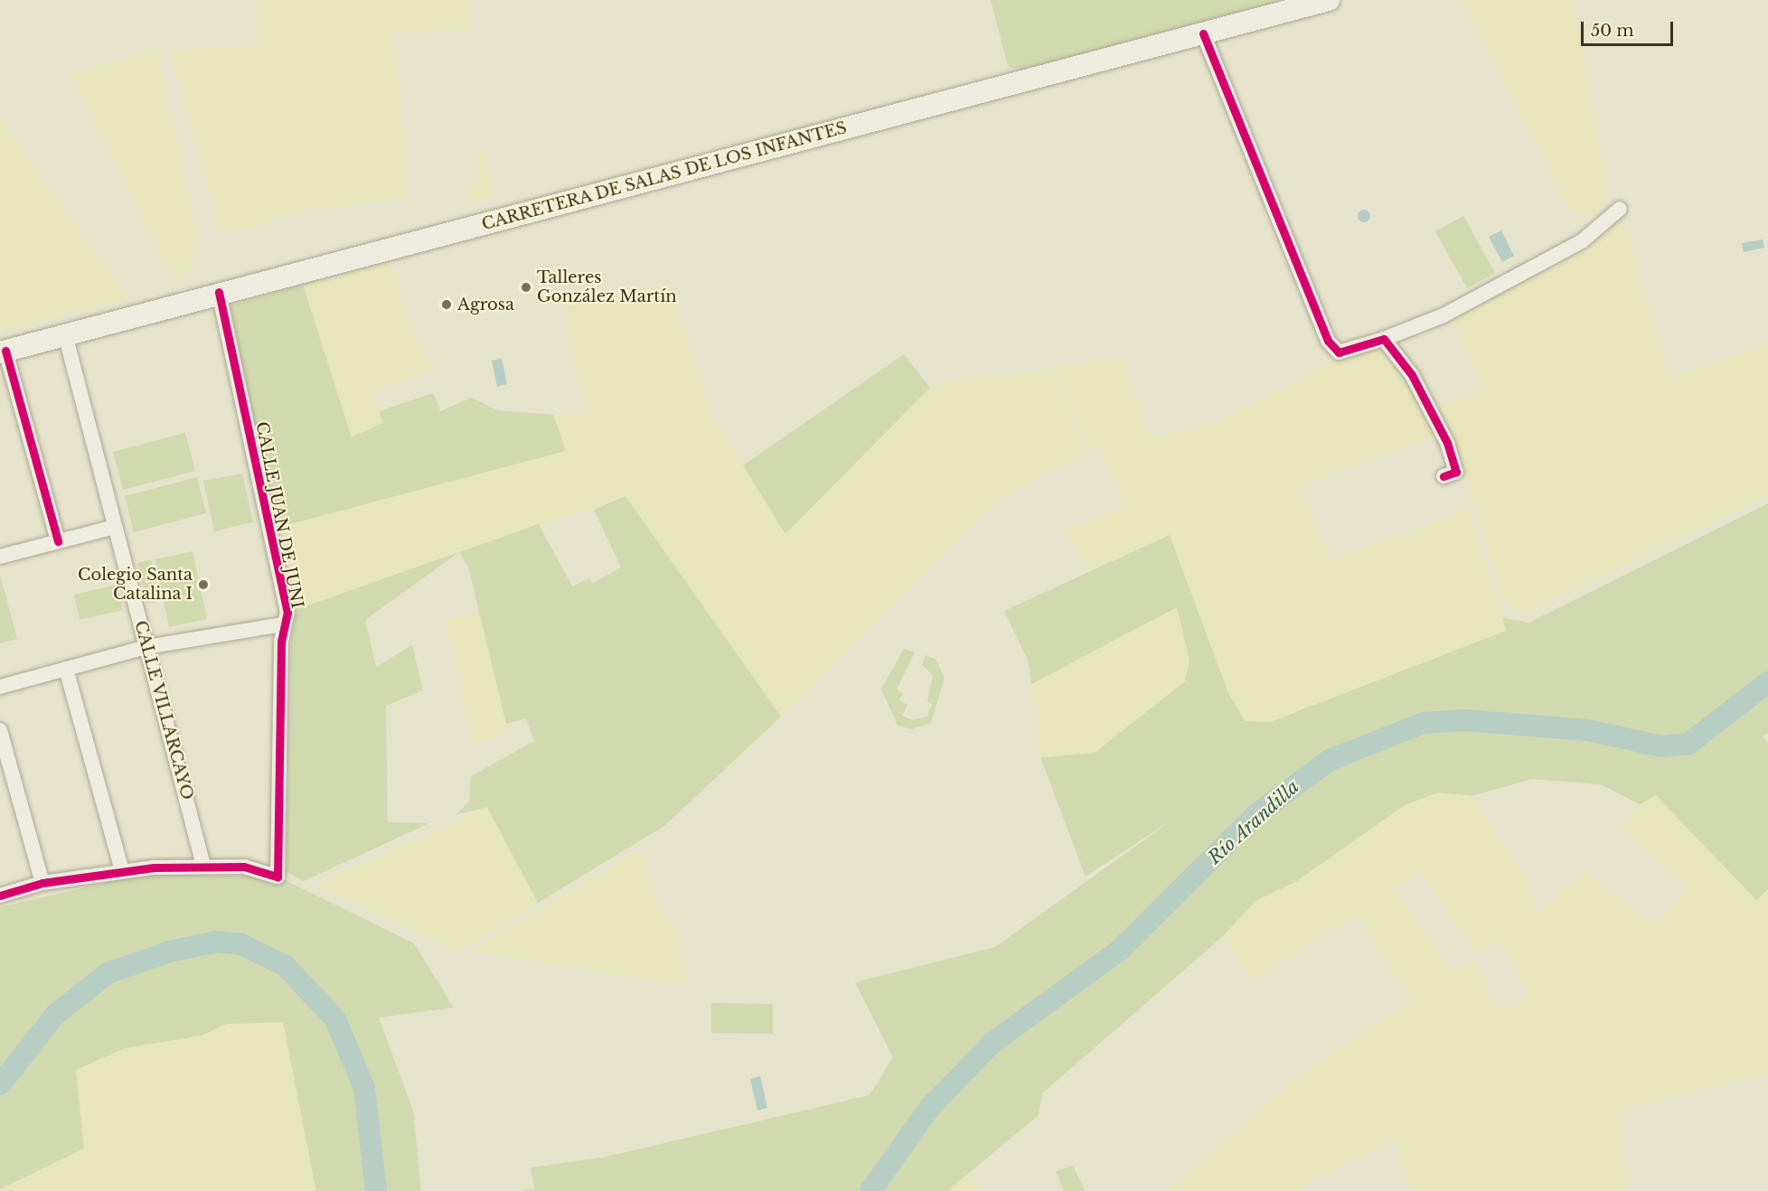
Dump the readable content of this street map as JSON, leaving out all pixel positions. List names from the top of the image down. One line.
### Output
{"streets":{"main road":["CARRETERA DE SALAS DE LOS INFANTES"],"street":["CALLE JUAN DE JUNI","CALLE VILLARCAYO"]},"crossings":[["CARRETERA DE SALAS DE LOS INFANTES","CALLE JUAN DE JUNI"],["CARRETERA DE SALAS DE LOS INFANTES","CALLE VILLARCAYO"],["CALLE JUAN DE JUNI","CALLE VILLARCAYO"]],"water":["Río Arandilla"],"places":["Talleres González Martín","Agrosa","Colegio Santa Catalina I"],"scale_bar":"50 m"}
